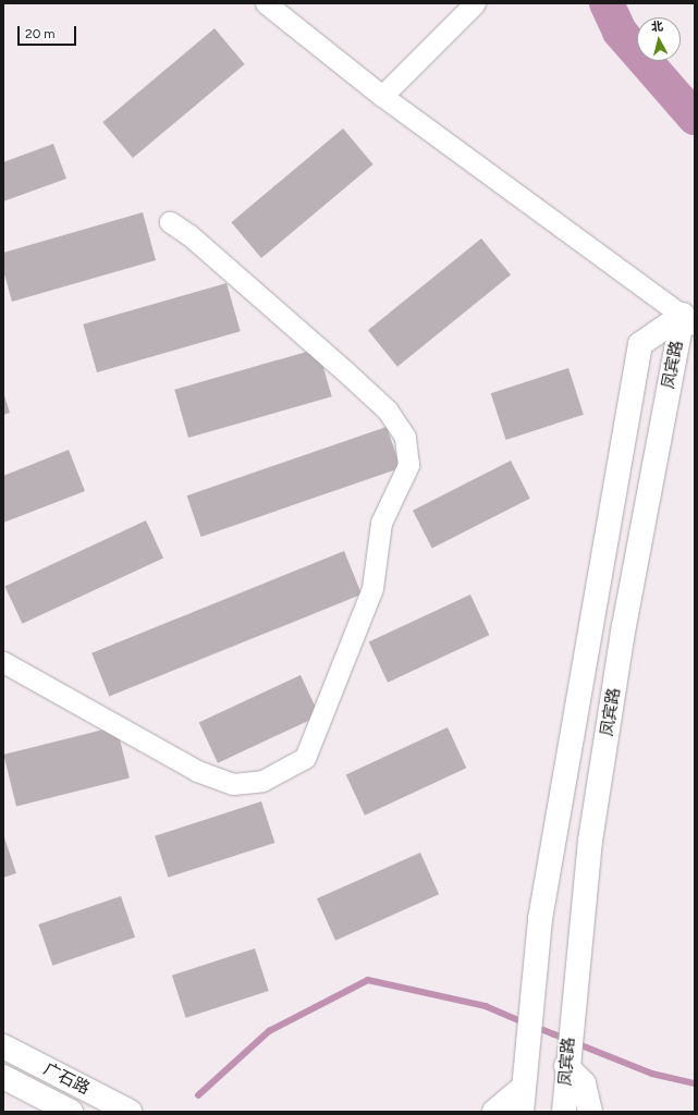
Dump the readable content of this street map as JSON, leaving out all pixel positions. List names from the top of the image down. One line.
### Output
{"streets":{"main road":["凤宾路","广石路"]},"scale_bar":"20 m","north":"top"}
